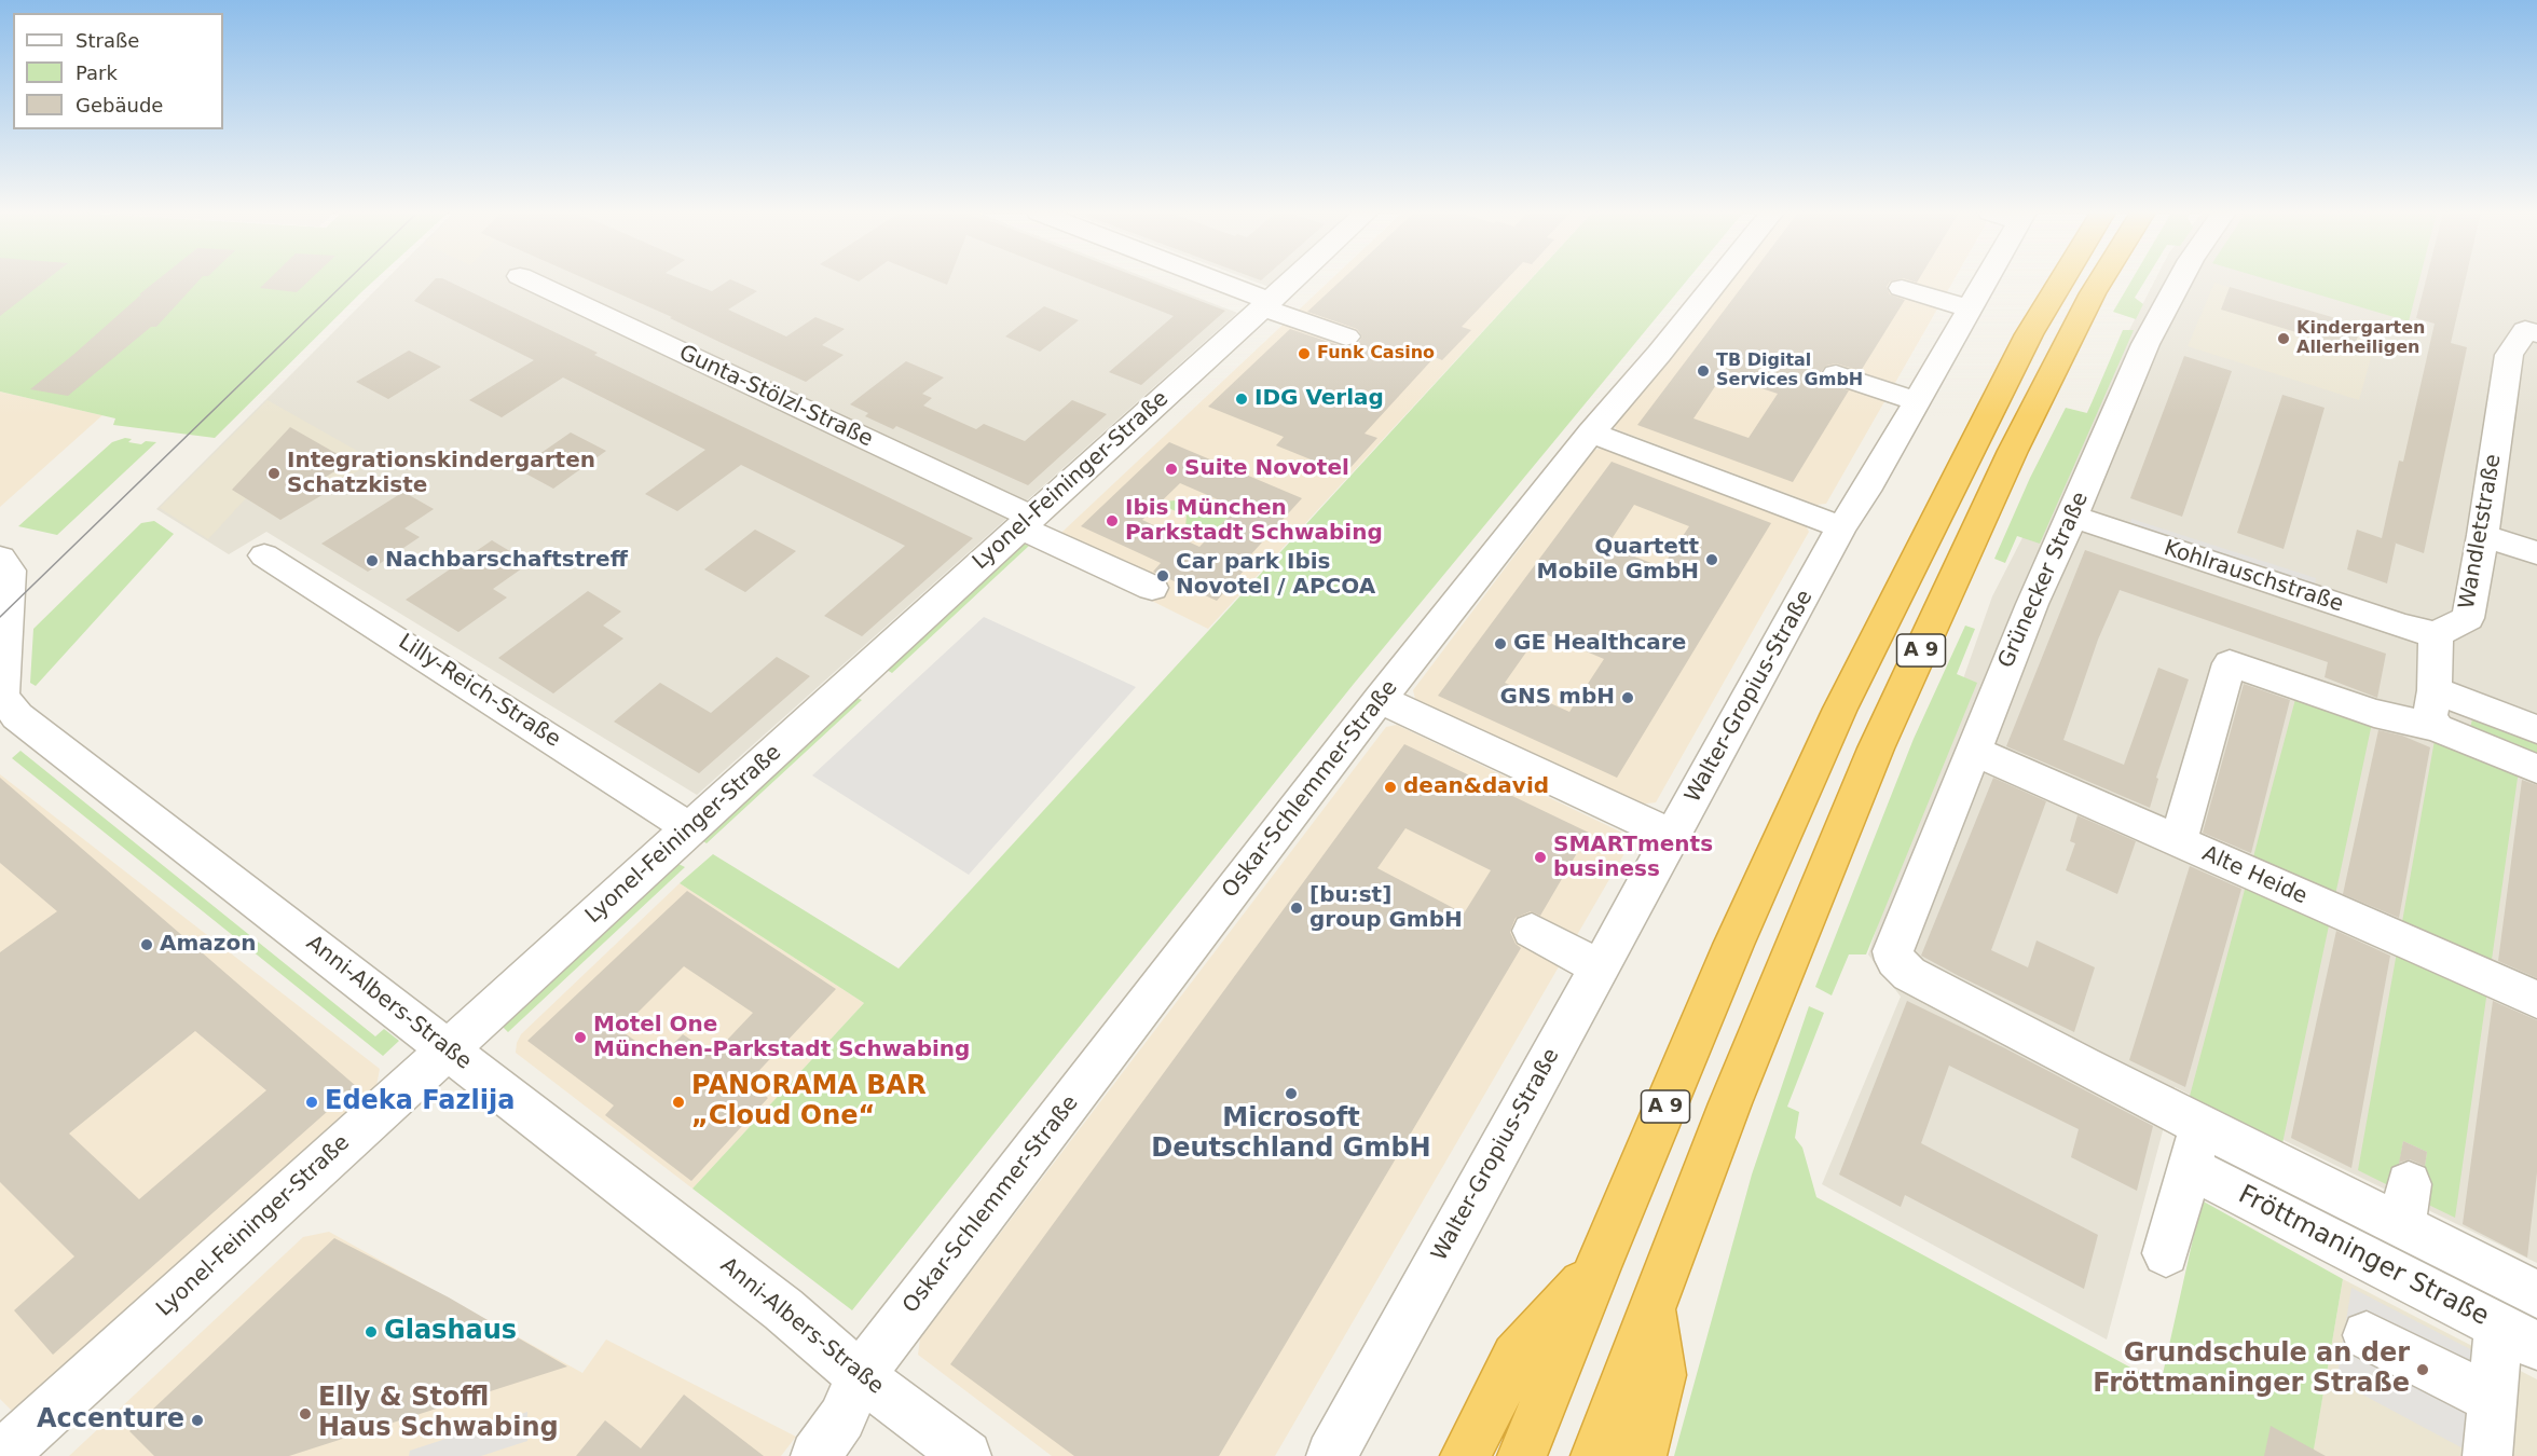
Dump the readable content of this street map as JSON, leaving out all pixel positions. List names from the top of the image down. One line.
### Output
{"streets":{"highway":["A 9"],"street":["Gunta-Stölzl-Straße","Lyonel-Feininger-Straße","Wandletstraße","Kohlrauschstraße","Grünecker Straße","Lilly-Reich-Straße","Walter-Gropius-Straße","Oskar-Schlemmer-Straße","Alte Heide","Anni-Albers-Straße","Fröttmaninger Straße"]},"crossings":[["Gunta-Stölzl-Straße","Lyonel-Feininger-Straße"],["Lyonel-Feininger-Straße","Lilly-Reich-Straße"],["Lyonel-Feininger-Straße","Anni-Albers-Straße"],["Wandletstraße","Kohlrauschstraße"],["Kohlrauschstraße","Grünecker Straße"],["Grünecker Straße","Alte Heide"],["Grünecker Straße","Fröttmaninger Straße"],["Oskar-Schlemmer-Straße","Anni-Albers-Straße"]],"places":["Kindergarten Allerheiligen","Funk Casino","TB Digital Services GmbH","IDG Verlag","Suite Novotel","Integrationskindergarten Schatzkiste","Ibis München Parkstadt Schwabing","Quartett Mobile GmbH","Nachbarschaftstreff","Car park Ibis Novotel / APCOA","GE Healthcare","GNS mbH","dean&david","SMARTments business","[bu:st] group GmbH","Amazon","Motel One München-Parkstadt Schwabing","Microsoft Deutschland GmbH","Edeka Fazlija","PANORAMA BAR „Cloud One“","Glashaus","Grundschule an der Fröttmaninger Straße","Elly & Stoffl Haus Schwabing","Accenture"],"legend":["Straße","Park","Gebäude"]}
